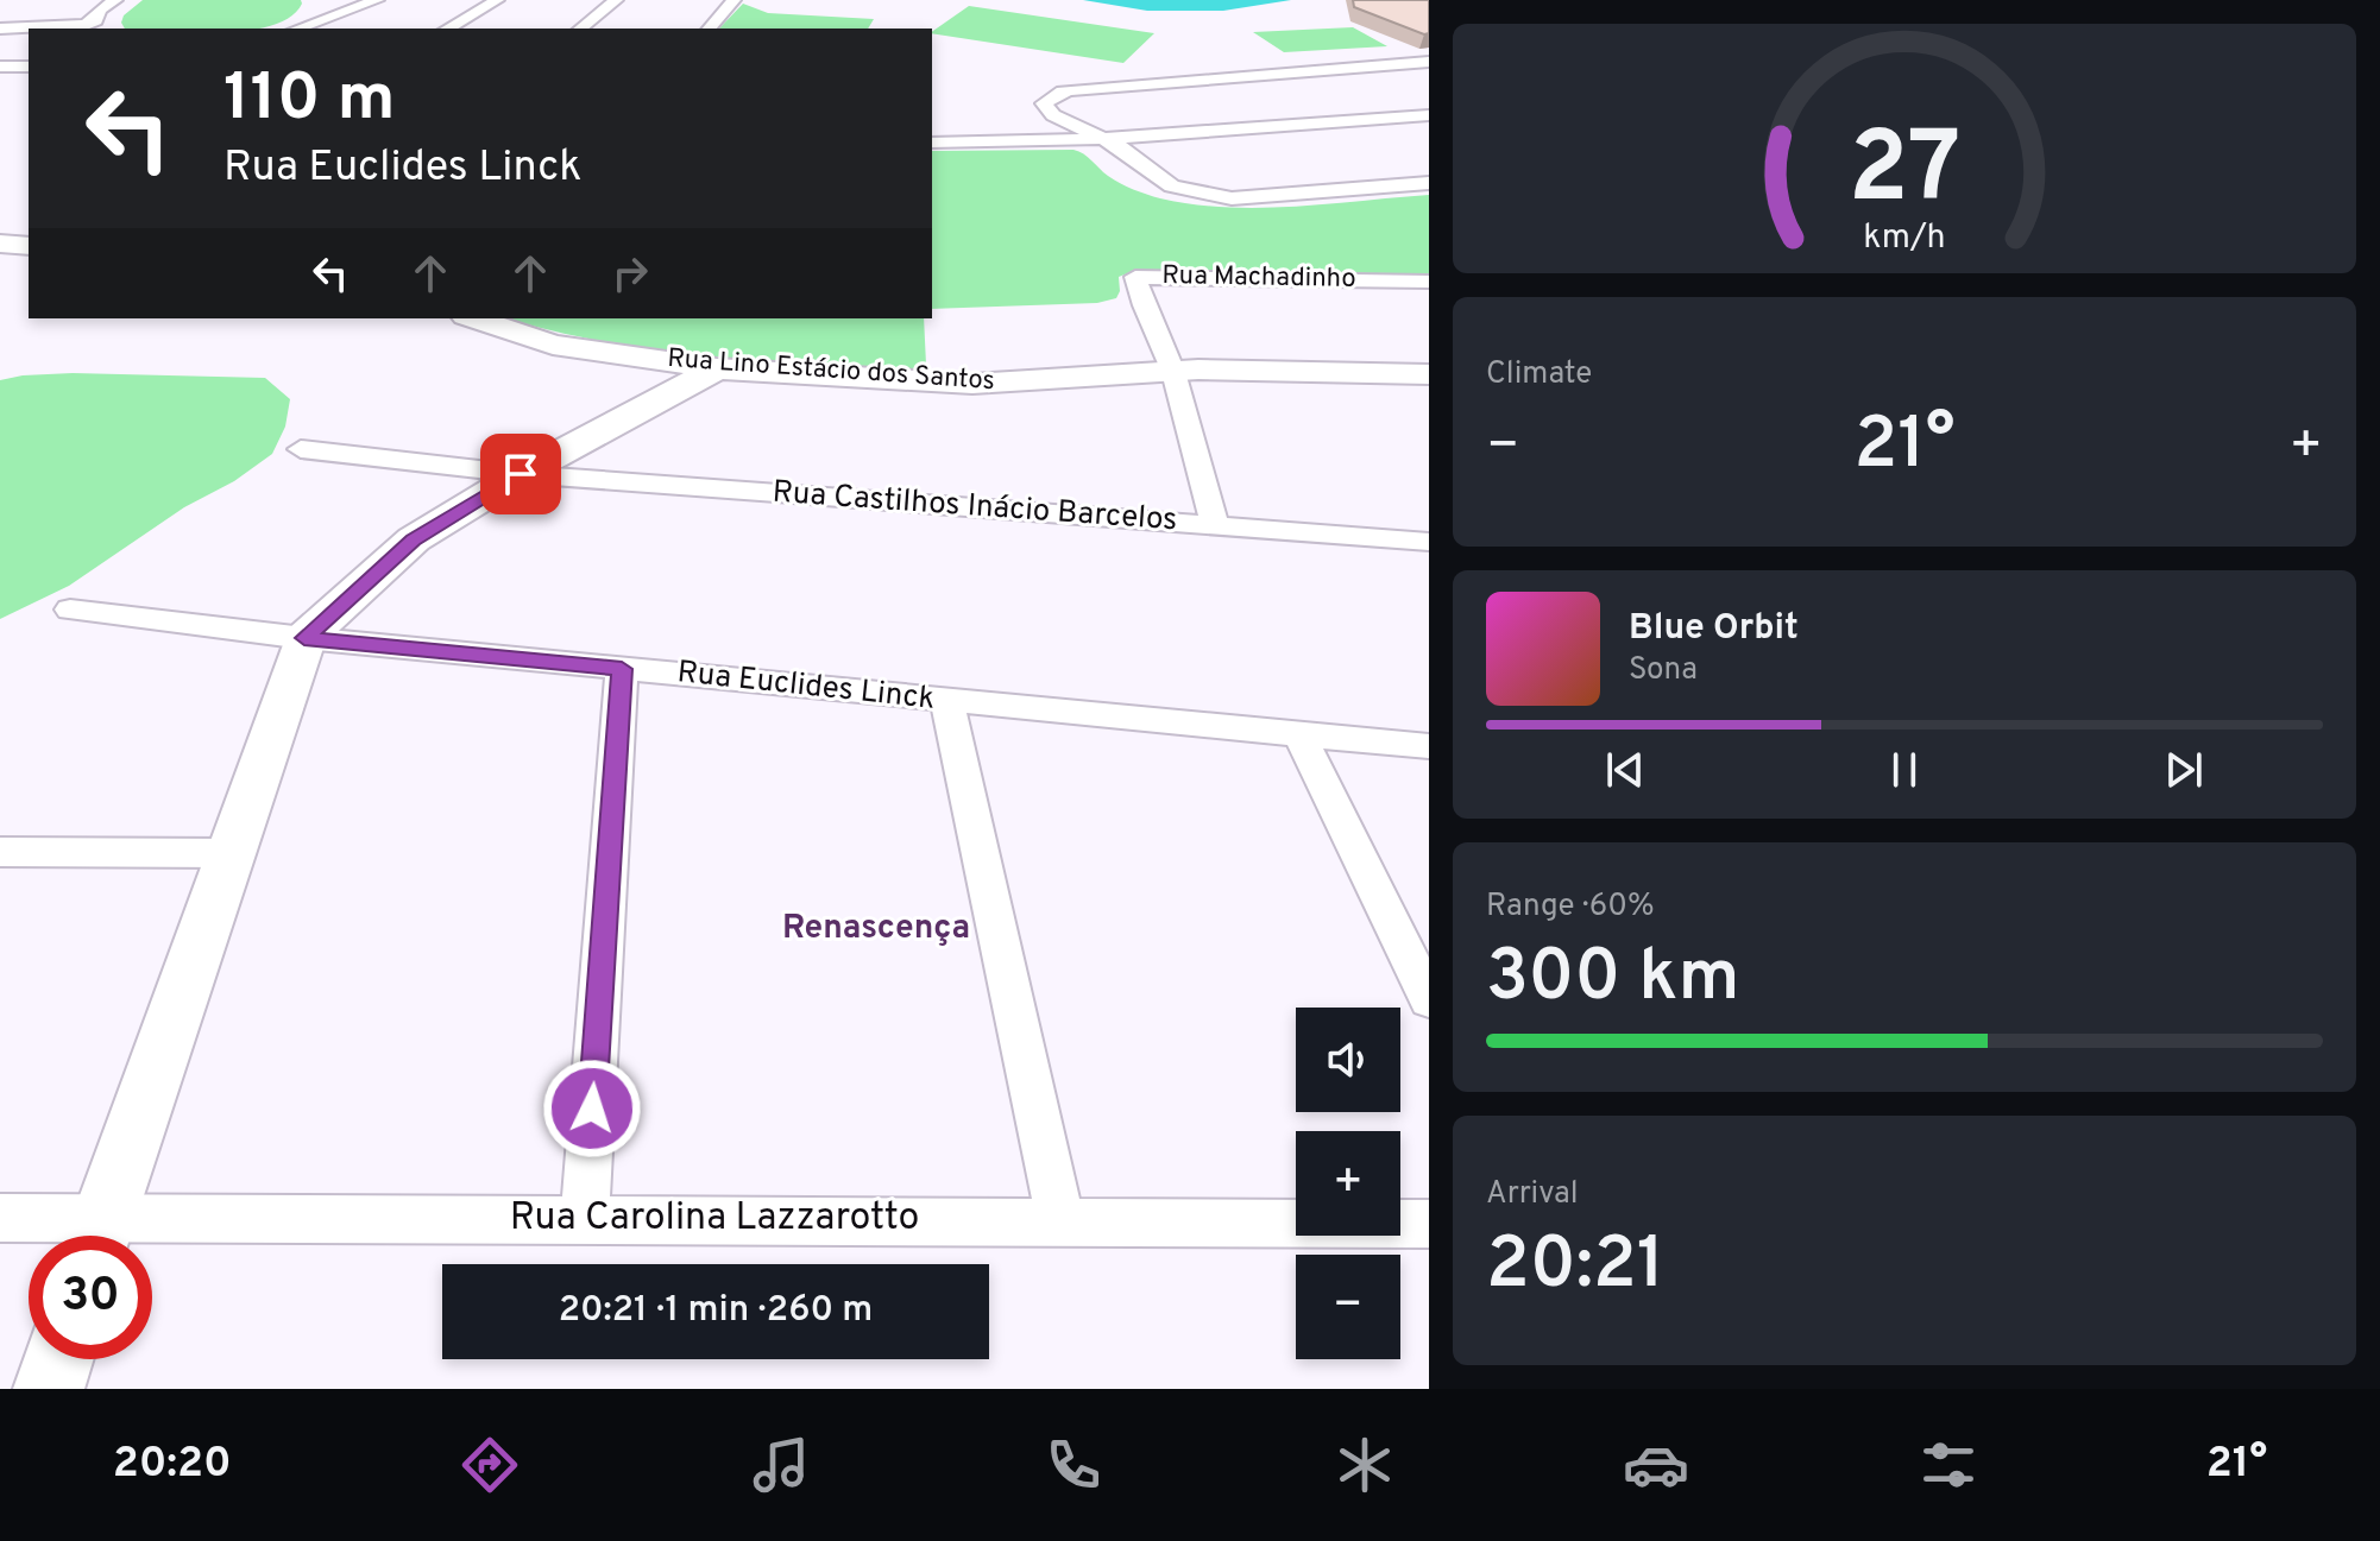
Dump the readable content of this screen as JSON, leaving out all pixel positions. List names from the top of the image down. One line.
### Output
{"streets":{"main road":["Rua Lino Estácio dos Santos"],"street":["Rua Machadinho","Rua Castilhos Inácio Barcelos","Rua Euclides Linck","Rua Carolina Lazzarotto"]},"crossings":[["Rua Machadinho","Rua Lino Estácio dos Santos"]],"districts":["Renascença"],"page":{"turn":["110 m","Rua Euclides Linck"],"tile":["Climate",["Range · 60%","300 km"],["Arrival","20:21"]],"heat":["−","21°","+"],"song":["Blue Orbit","Sona"],"map_buttons":["+","−"],"limit":"30","trip":"20:21 · 1 min · 260 m","tabs":["20:20","21°"],"gauge":["27","km/h"]}}
